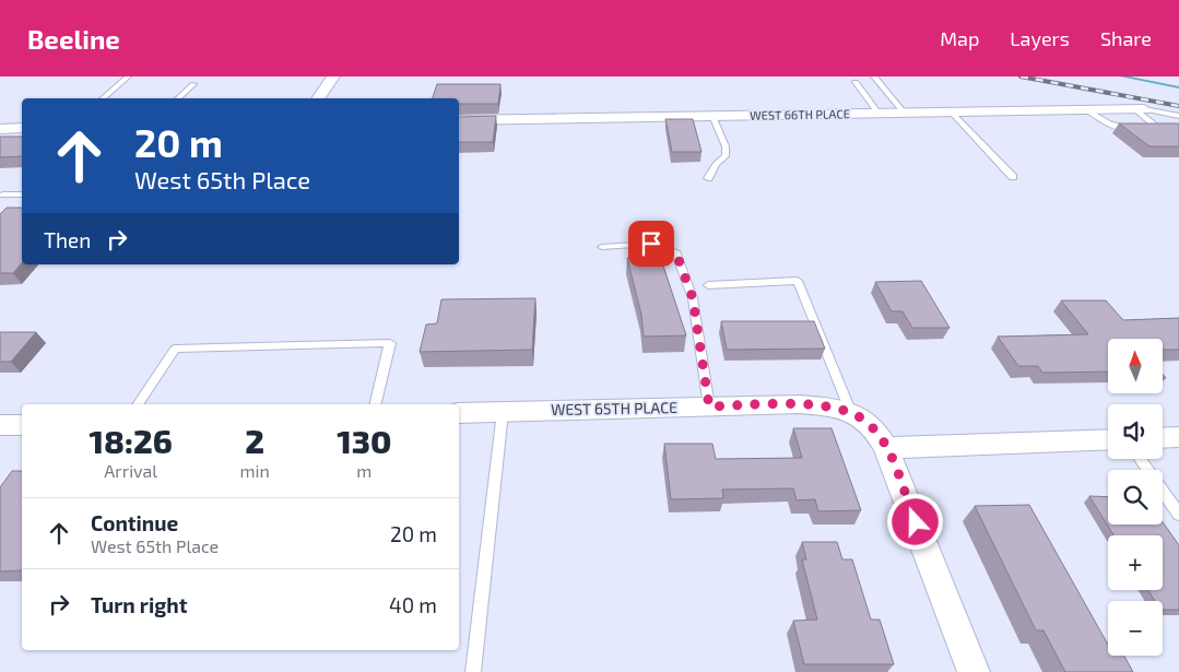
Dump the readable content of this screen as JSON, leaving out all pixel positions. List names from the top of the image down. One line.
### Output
{"streets":{"street":["WEST 66TH PLACE","WEST 65TH PLACE"]},"north":"top","page":{"header":"Beeline","nav":["Map","Layers","Share"],"turn":["20 m","West 65th Place"],"then":"Then","map_buttons":["+","−"],"eta":["18:26","Arrival","2","min","130","m"],"list":[{"name":"Continue","note":"West 65th Place","value":"20 m"},{"name":"Turn right","value":"40 m"}]}}
